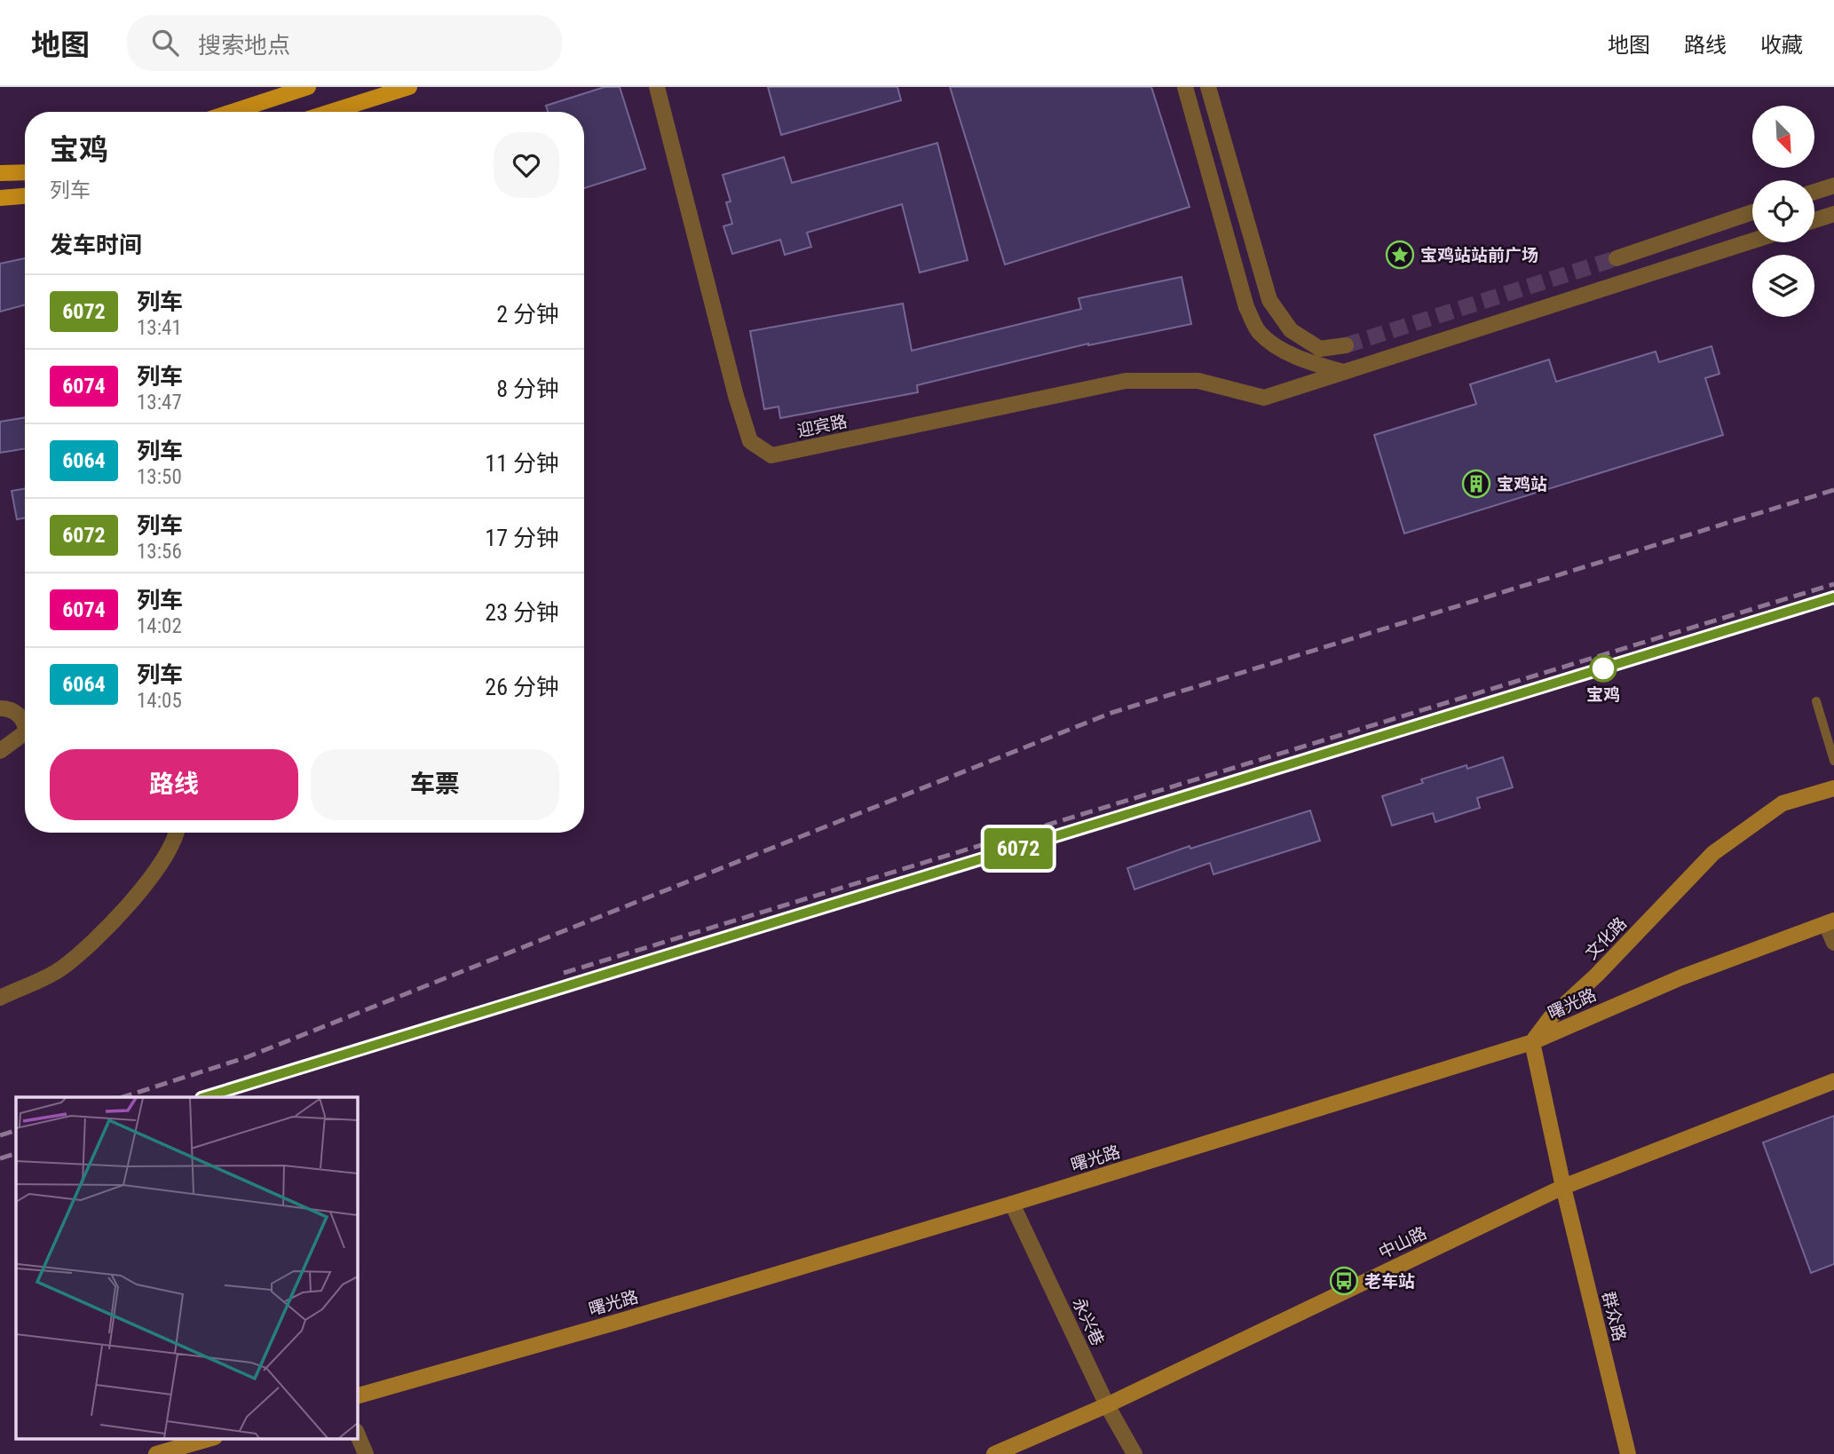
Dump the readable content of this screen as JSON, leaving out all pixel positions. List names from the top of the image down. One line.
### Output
{"streets":{"main road":["文化路","曙光路","中山路","群众路"],"street":["迎宾路","永兴巷"]},"crossings":[["文化路","曙光路"],["曙光路","永兴巷"],["中山路","群众路"],["中山路","永兴巷"]],"places":{"place":["宝鸡站站前广场"],"building":["宝鸡站"],"other":["宝鸡"],"bus stop":["老车站"]},"north":"bottom right","page":{"header":"地图","search":"搜索地点","nav":["地图","路线","收藏"],"on_map":"6072","heading":[["宝鸡","列车"],"发车时间"],"list":[{"mark":"6072","name":"列车","note":"13:41","value":"2 分钟"},{"mark":"6074","name":"列车","note":"13:47","value":"8 分钟"},{"mark":"6064","name":"列车","note":"13:50","value":"11 分钟"},{"mark":"6072","name":"列车","note":"13:56","value":"17 分钟"},{"mark":"6074","name":"列车","note":"14:02","value":"23 分钟"},{"mark":"6064","name":"列车","note":"14:05","value":"26 分钟"}],"buttons":["路线","车票"]}}
